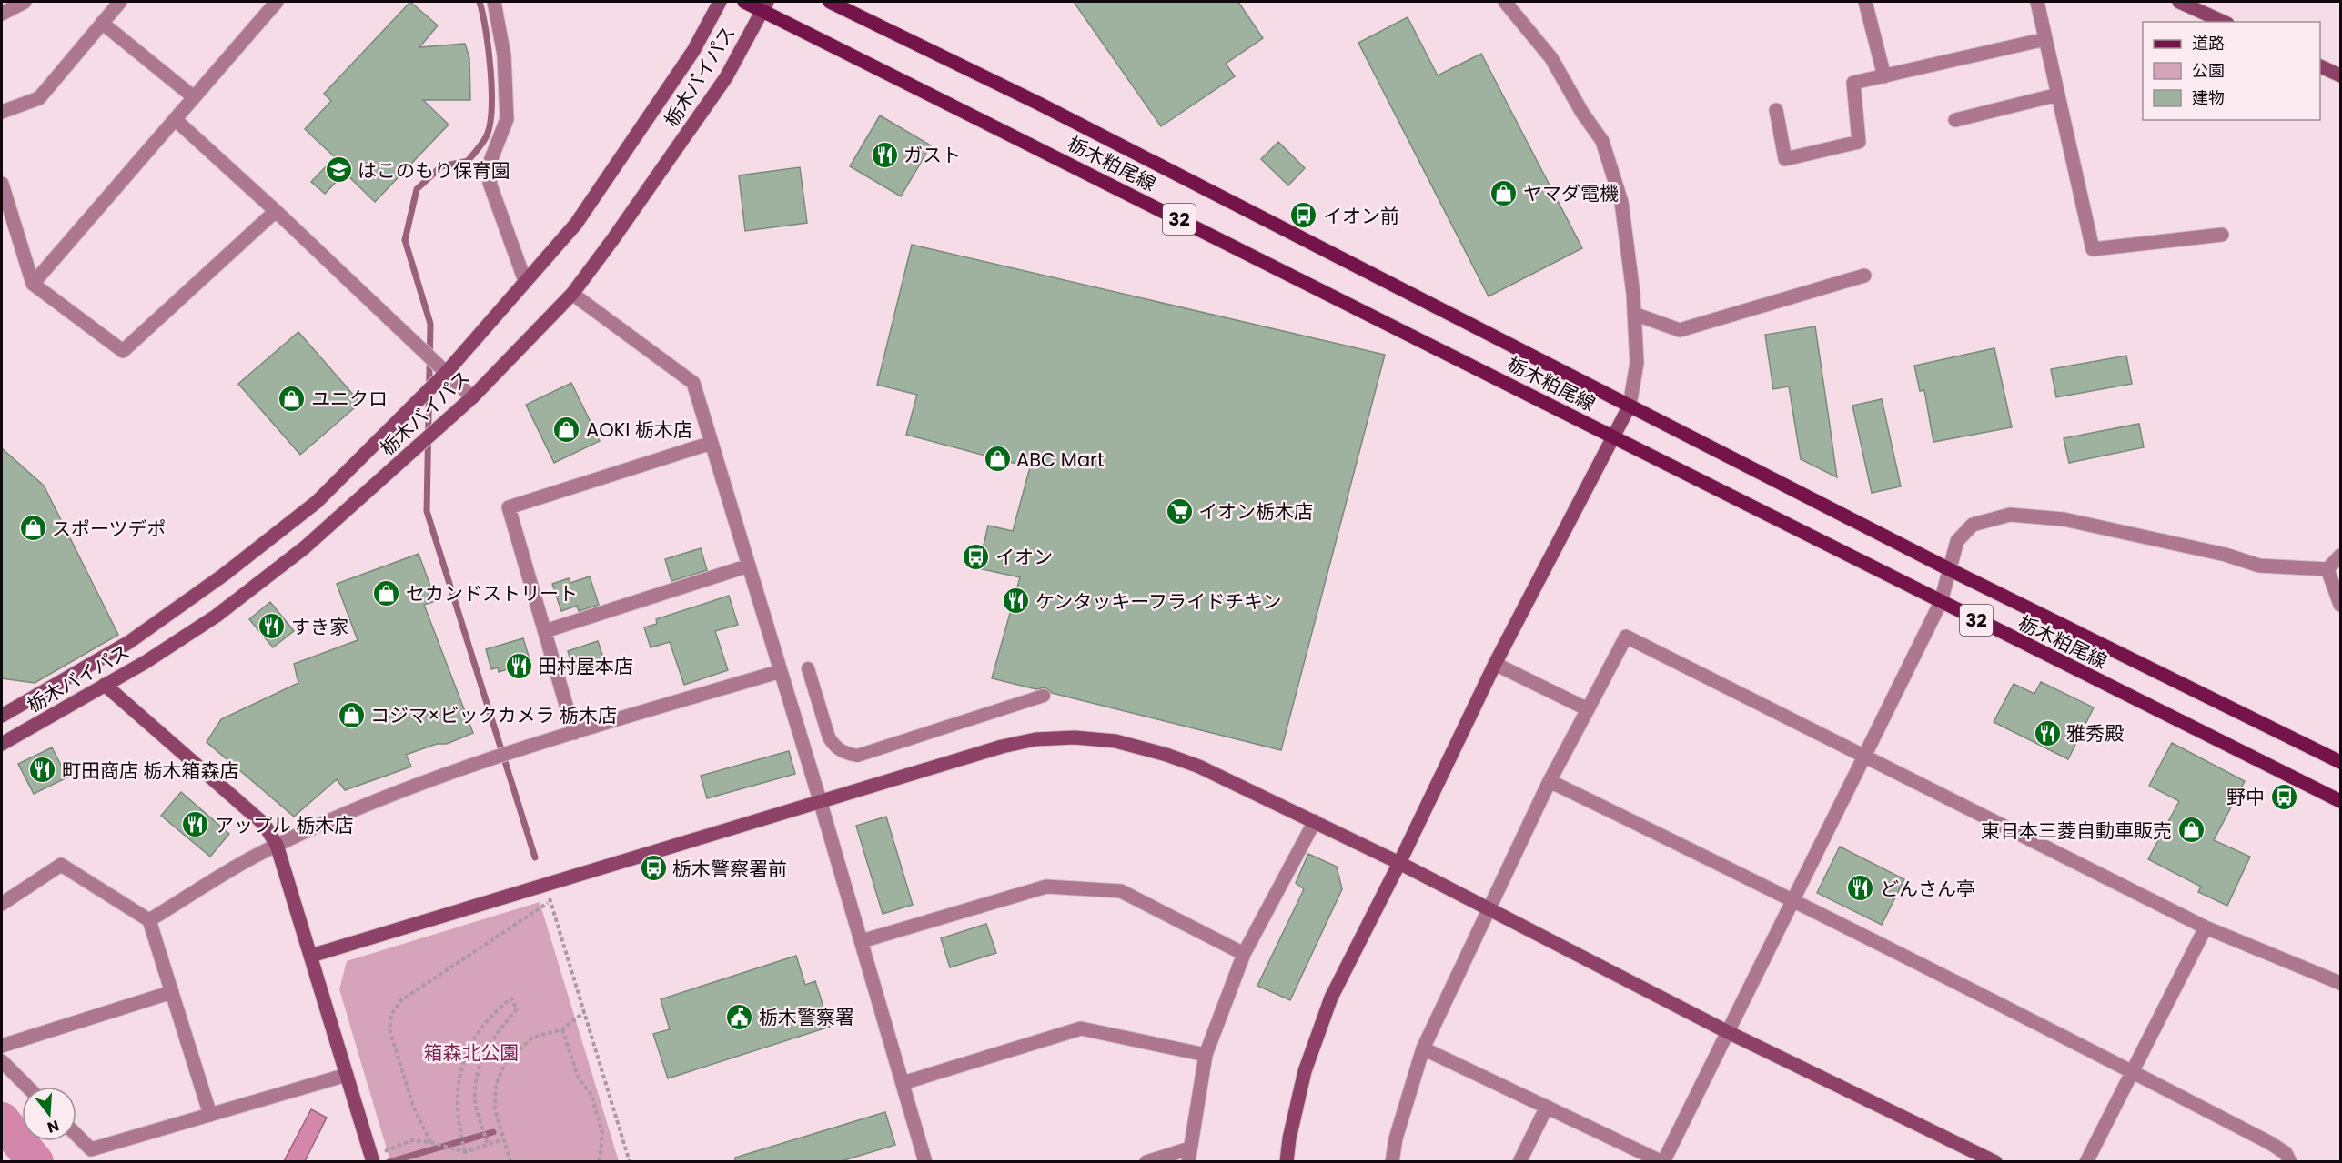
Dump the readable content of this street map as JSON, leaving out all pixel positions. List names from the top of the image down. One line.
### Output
{"streets":{"main road":["栃木粕尾線","32"],"street":["栃木バイパス"]},"crossings":[["栃木バイパス","栃木粕尾線"]],"parks":["箱森北公園"],"places":{"restaurant":["ガスト","ケンタッキーフライドチキン","すき家","田村屋本店","雅秀殿","町田商店 栃木箱森店","アップル 栃木店","どんさん亭"],"school or university":["はこのもり保育園"],"shop":["ヤマダ電機","ユニクロ","AOKI 栃木店","ABC Mart","スポーツデポ","セカンドストリート","コジマ×ビックカメラ 栃木店","東日本三菱自動車販売"],"bus stop":["イオン前","イオン","野中","栃木警察署前"],"supermarket":["イオン栃木店"],"public building":["栃木警察署"]},"legend":["道路","公園","建物"],"north":"bottom"}
